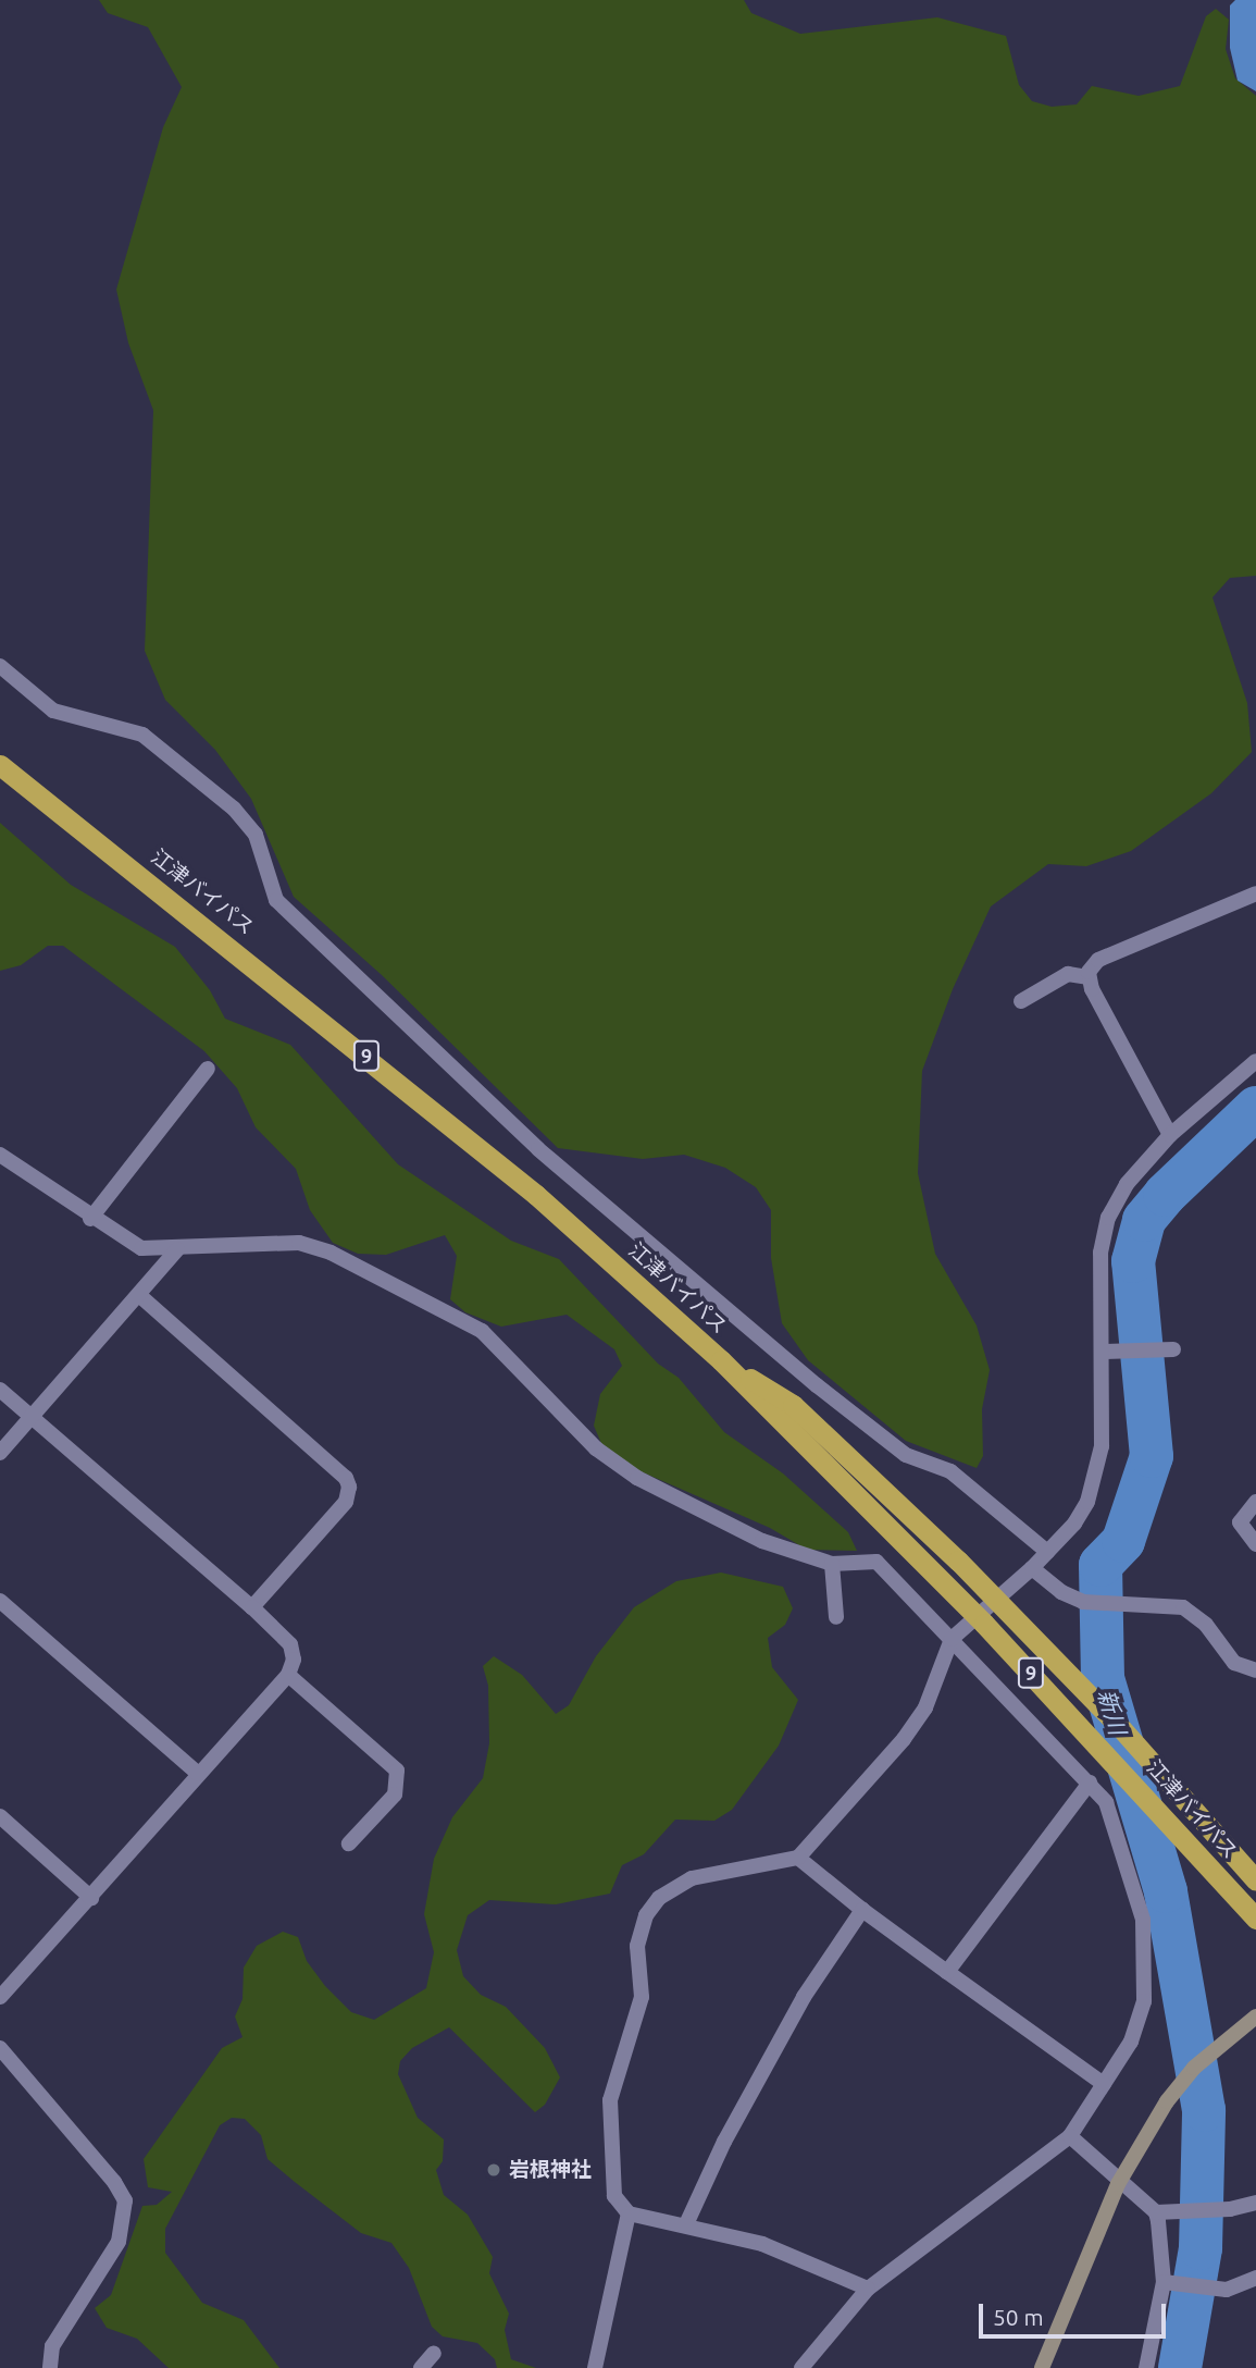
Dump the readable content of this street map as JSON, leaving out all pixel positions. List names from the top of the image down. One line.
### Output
{"streets":{"highway":["江津バイパス","9"]},"water":["新川"],"places":["岩根神社"],"scale_bar":"50 m"}
